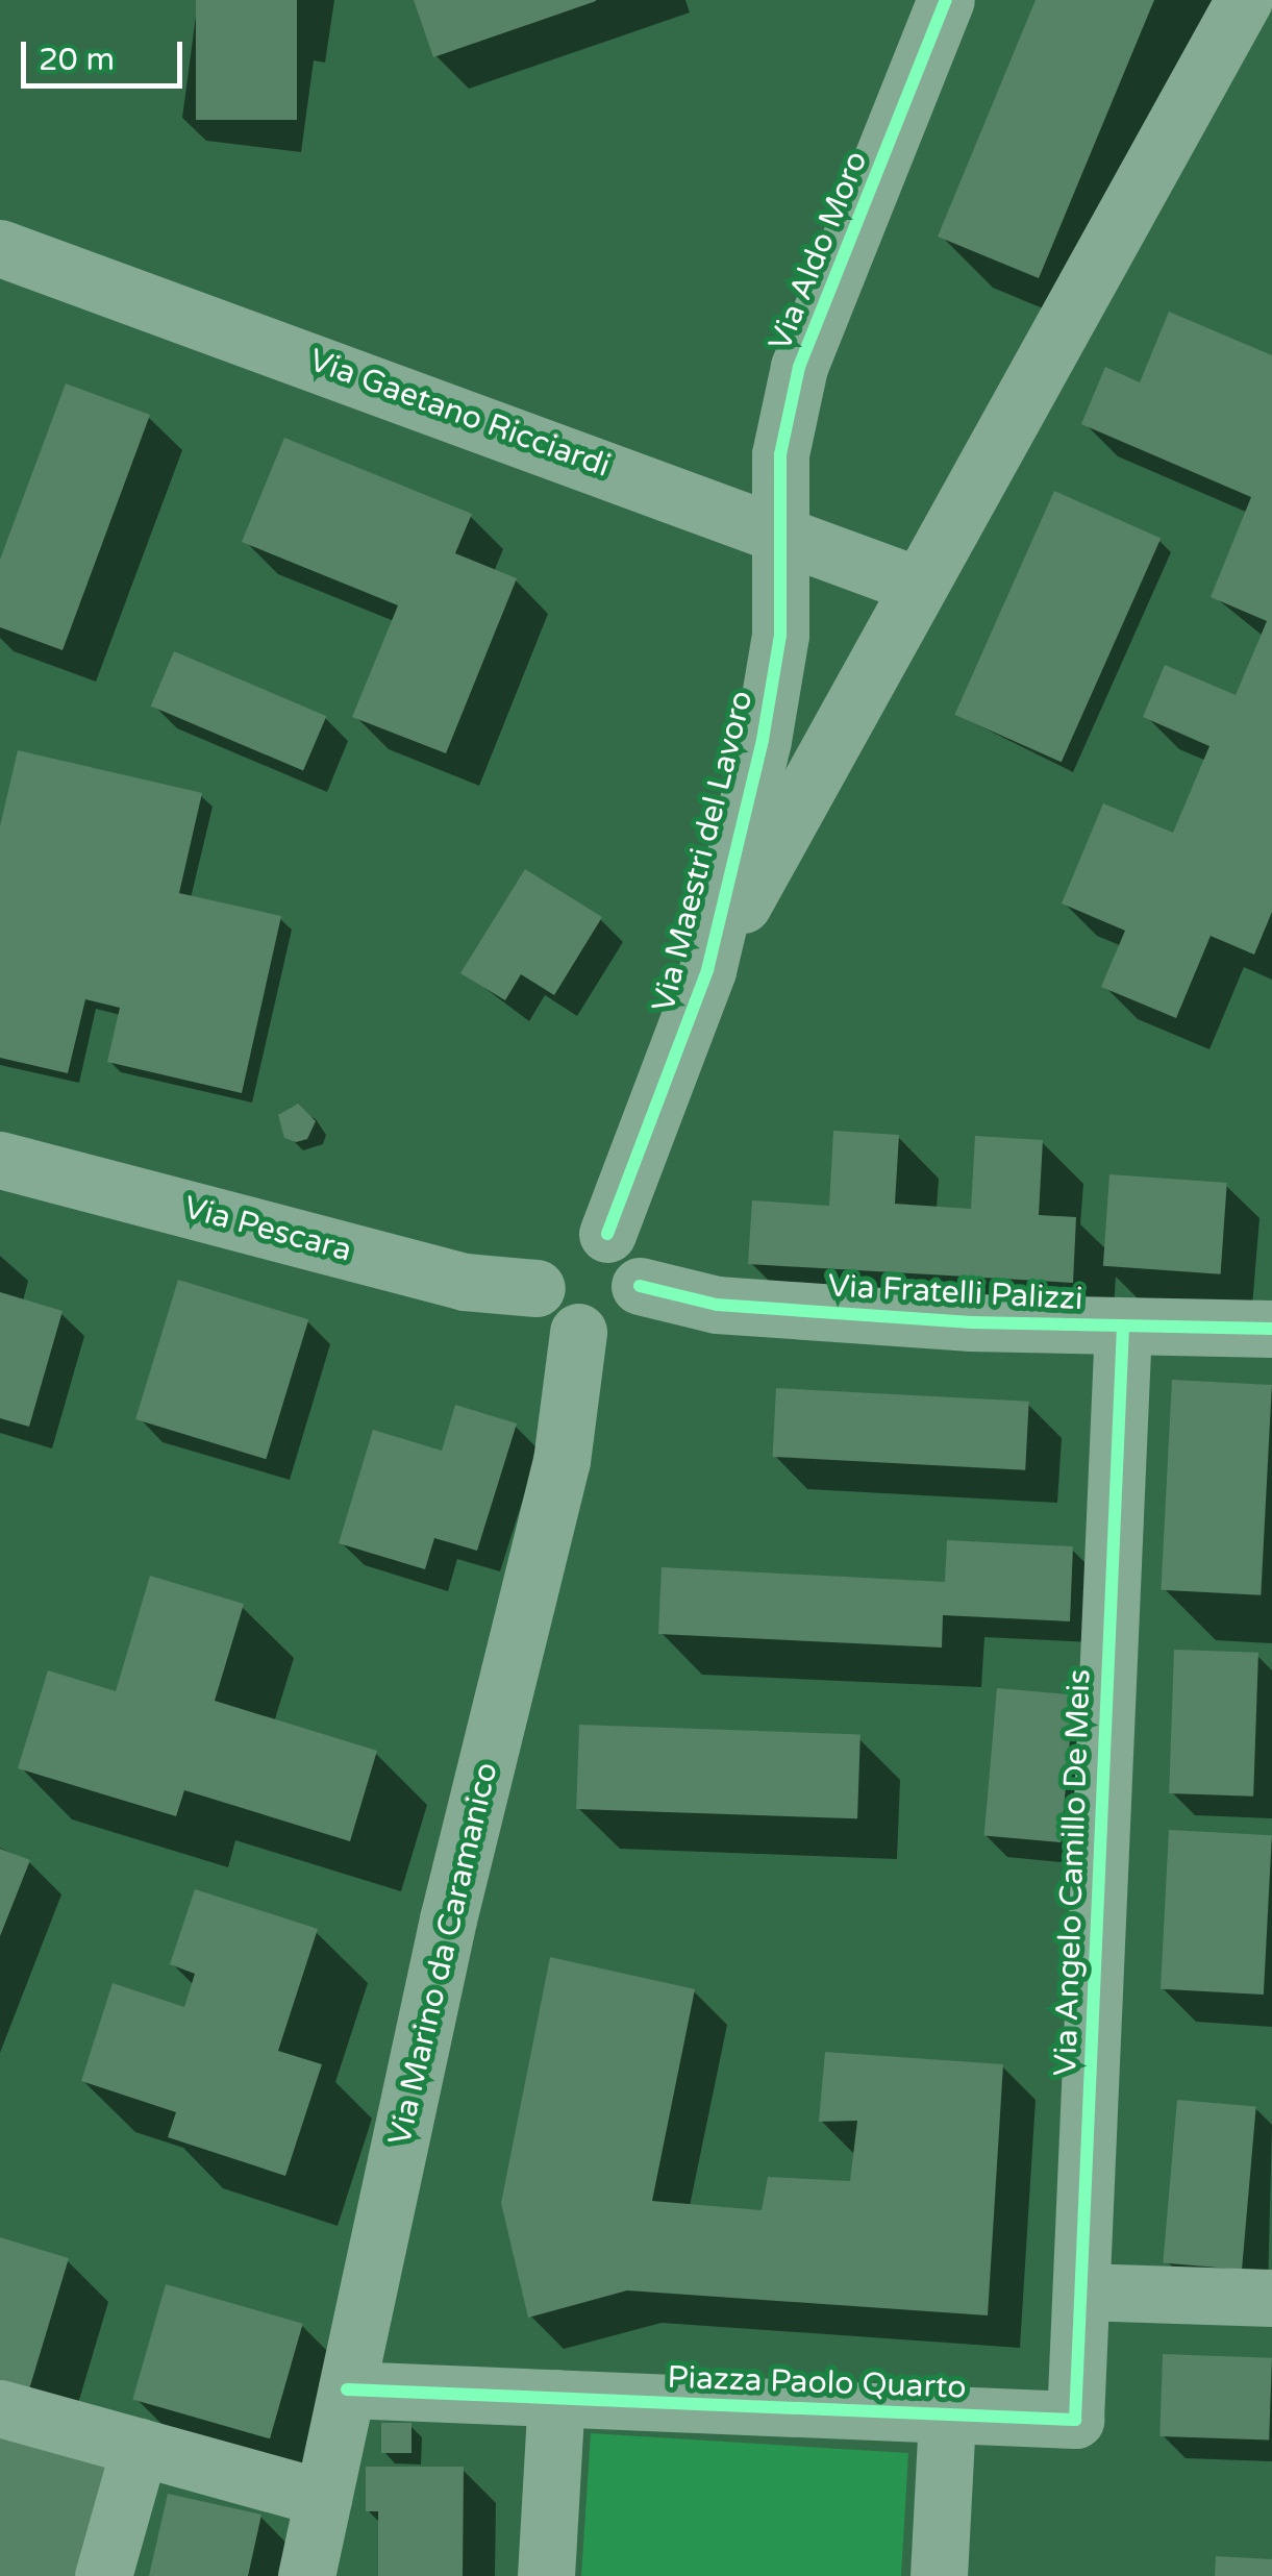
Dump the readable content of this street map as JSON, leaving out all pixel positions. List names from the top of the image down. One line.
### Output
{"streets":{"street":["Via Aldo Moro","Via Gaetano Ricciardi","Via Maestri del Lavoro","Via Pescara","Via Fratelli Palizzi","Via Angelo Camillo De Meis","Via Marino da Caramanico","Piazza Paolo Quarto"]},"crossings":[["Via Aldo Moro","Via Gaetano Ricciardi"],["Via Aldo Moro","Via Maestri del Lavoro"],["Via Gaetano Ricciardi","Via Maestri del Lavoro"],["Via Maestri del Lavoro","Via Pescara"],["Via Maestri del Lavoro","Via Fratelli Palizzi"],["Via Maestri del Lavoro","Via Marino da Caramanico"],["Via Pescara","Via Fratelli Palizzi"],["Via Pescara","Via Marino da Caramanico"],["Via Fratelli Palizzi","Via Angelo Camillo De Meis"],["Via Fratelli Palizzi","Via Marino da Caramanico"],["Via Angelo Camillo De Meis","Piazza Paolo Quarto"],["Via Marino da Caramanico","Piazza Paolo Quarto"]],"scale_bar":"20 m"}
